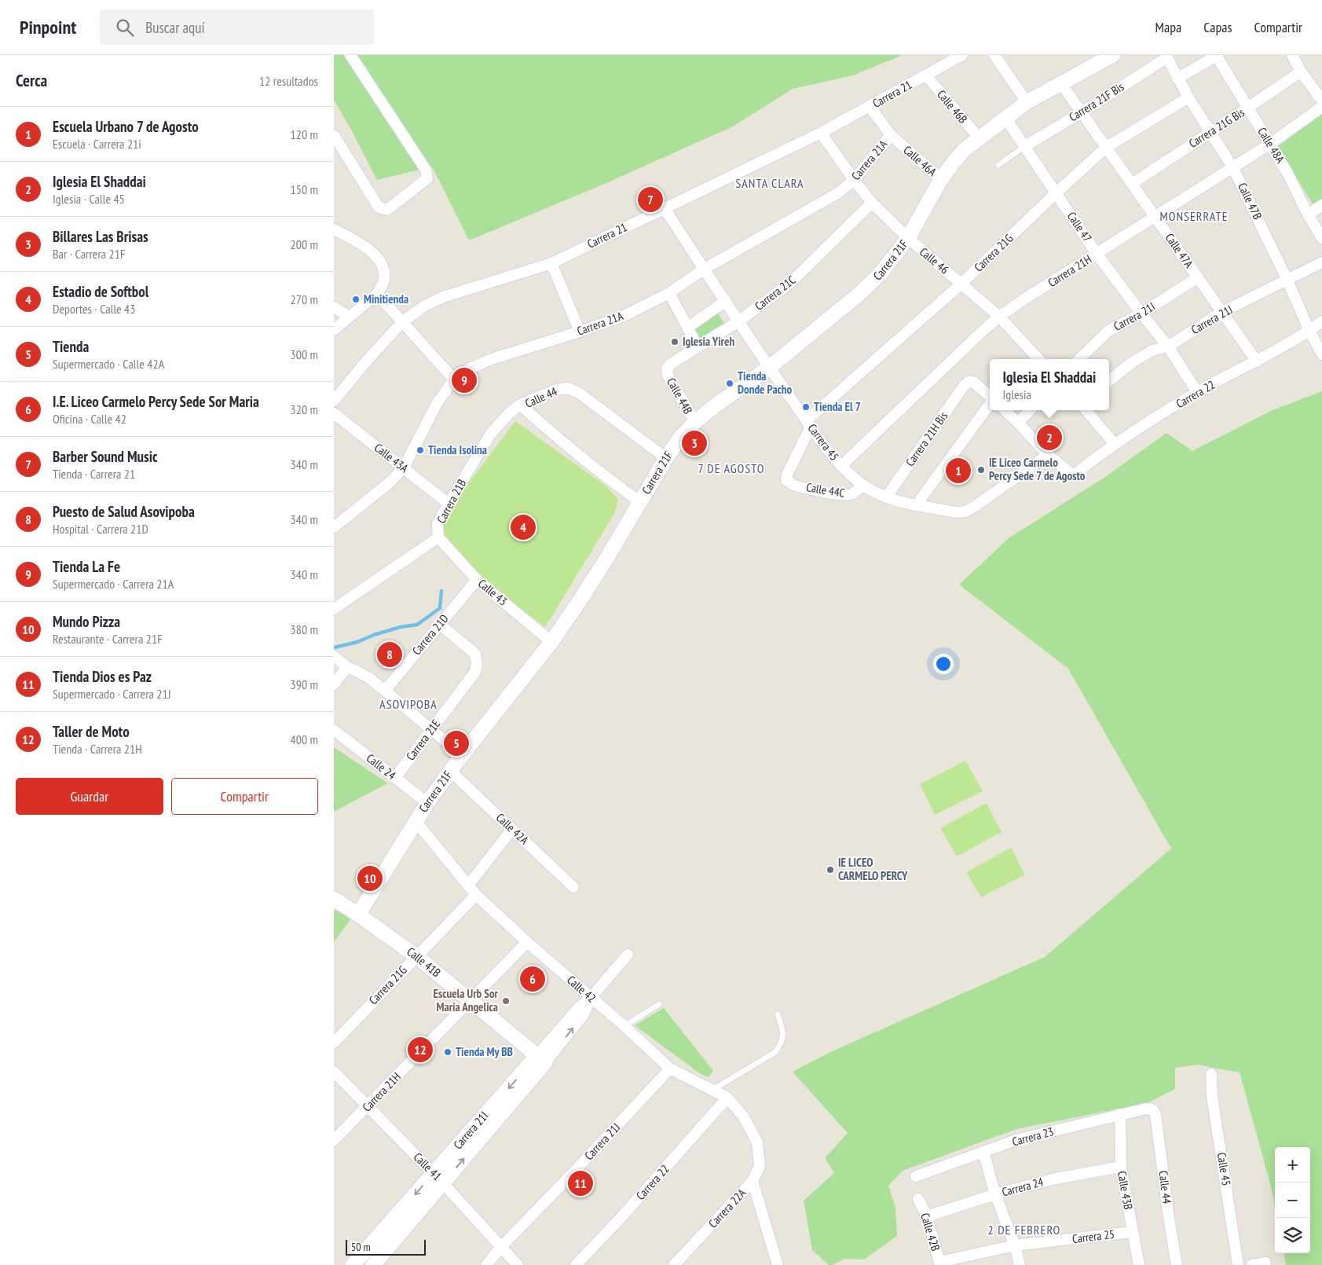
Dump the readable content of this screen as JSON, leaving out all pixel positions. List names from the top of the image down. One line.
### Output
{"streets":{"street":["Carrera 21","Carrera 21F Bis","Calle 46B","Carrera 21G Bis","Calle 48A","Carrera 21A","Calle 46A","Calle 47B","Calle 47","Calle 47A","Carrera 21G","Carrera 21F","Calle 46","Carrera 21H","Carrera 21C","Carrera 21I","Carrera 21J","Carrera 22","Calle 44B","Calle 44","Carrera 21H Bis","Carrera 45","Calle 43A","Calle 44C","Carrera 21B","Calle 43","Carrera 21D","Carrera 21E","Calle 24","Calle 42A","Calle 41B","Calle 42","Carrera 23","Calle 41","Calle 45","Carrera 24","Calle 43B","Carrera 22A","Calle 42B","Carrera 25"]},"crossings":[["Carrera 21","Calle 46B"],["Carrera 21","Calle 46A"],["Carrera 21","Calle 46"],["Carrera 21","Carrera 45"],["Carrera 21F Bis","Calle 47B"],["Carrera 21F Bis","Calle 47"],["Carrera 21F Bis","Calle 47A"],["Calle 46B","Carrera 21F"],["Carrera 21G Bis","Calle 48A"],["Carrera 21G Bis","Calle 47B"],["Carrera 21G Bis","Calle 47A"],["Calle 48A","Carrera 21H"],["Carrera 21A","Calle 46A"],["Carrera 21A","Calle 46"],["Carrera 21A","Carrera 45"],["Carrera 21A","Calle 43A"],["Calle 46A","Carrera 21F"],["Calle 47B","Carrera 21G"],["Calle 47B","Carrera 21H"],["Calle 47B","Carrera 21J"],["Calle 47B","Carrera 22"],["Calle 47","Carrera 21G"],["Calle 47","Carrera 21F"],["Calle 47","Carrera 21H"],["Calle 47","Carrera 21I"],["Calle 47","Carrera 21J"],["Calle 47","Carrera 22"],["Calle 47A","Carrera 21G"],["Calle 47A","Carrera 21F"],["Calle 47A","Carrera 21H"],["Calle 47A","Carrera 21I"],["Calle 47A","Carrera 21J"],["Calle 47A","Carrera 22"],["Carrera 21G","Calle 46"],["Carrera 21G","Carrera 45"],["Carrera 21G","Calle 44C"],["Carrera 21G","Calle 41B"],["Carrera 21G","Calle 42"],["Carrera 21F","Calle 46"],["Carrera 21F","Calle 44B"],["Carrera 21F","Calle 44"],["Carrera 21F","Carrera 45"],["Carrera 21F","Calle 43"],["Carrera 21F","Calle 24"],["Carrera 21F","Calle 42A"],["Carrera 21F","Calle 41B"],["Carrera 21F","Calle 42"],["Calle 46","Carrera 21H"],["Calle 46","Carrera 21C"],["Carrera 21H","Carrera 45"],["Carrera 21H","Calle 41B"],["Carrera 21H","Calle 42"],["Carrera 21H","Calle 41"],["Carrera 21C","Calle 44B"],["Carrera 21C","Carrera 45"],["Carrera 21I","Calle 41B"],["Carrera 21I","Calle 42"],["Carrera 21I","Calle 41"],["Carrera 21J","Calle 42"],["Carrera 21J","Calle 41"],["Carrera 22","Carrera 45"],["Carrera 22","Calle 42"],["Calle 44","Carrera 21B"],["Calle 44","Carrera 23"],["Carrera 21H Bis","Carrera 45"],["Carrera 45","Calle 44C"],["Calle 43A","Carrera 21B"],["Carrera 21B","Calle 43"],["Calle 43","Carrera 21D"],["Carrera 21D","Carrera 21E"],["Carrera 21E","Calle 24"],["Calle 42","Carrera 22A"],["Carrera 23","Calle 43B"],["Carrera 24","Calle 43B"],["Carrera 24","Calle 42B"],["Calle 43B","Carrera 25"],["Calle 42B","Carrera 25"]],"districts":["SANTA CLARA","MONSERRATE","7 DE AGOSTO","ASOVIPOBA","2 DE FEBRERO"],"places":["Minitienda","Iglesia Yireh","Tienda Donde Pacho","Tienda El 7","Tienda Isolina","IE Liceo Carmelo Percy Sede 7 de Agosto","IE LICEO CARMELO PERCY","Escuela Urb Sor María Angelica","Tienda My BB"],"scale_bar":"50 m","page":{"header":"Pinpoint","search":"Buscar aquí","nav":["Mapa","Capas","Compartir"],"heading":["Cerca","12 resultados"],"list":[{"mark":"1","name":"Escuela Urbano 7 de Agosto","note":"Escuela · Carrera 21i","value":"120 m"},{"mark":"2","name":"Iglesia El Shaddai","note":"Iglesia · Calle 45","value":"150 m"},{"mark":"3","name":"Billares Las Brisas","note":"Bar · Carrera 21F","value":"200 m"},{"mark":"4","name":"Estadio de Softbol","note":"Deportes · Calle 43","value":"270 m"},{"mark":"5","name":"Tienda","note":"Supermercado · Calle 42A","value":"300 m"},{"mark":"6","name":"I.E. Liceo Carmelo Percy Sede Sor Maria","note":"Oficina · Calle 42","value":"320 m"},{"mark":"7","name":"Barber Sound Music","note":"Tienda · Carrera 21","value":"340 m"},{"mark":"8","name":"Puesto de Salud Asovipoba","note":"Hospital · Carrera 21D","value":"340 m"},{"mark":"9","name":"Tienda La Fe","note":"Supermercado · Carrera 21A","value":"340 m"},{"mark":"10","name":"Mundo Pizza","note":"Restaurante · Carrera 21F","value":"380 m"},{"mark":"11","name":"Tienda Dios es Paz","note":"Supermercado · Carrera 21J","value":"390 m"},{"mark":"12","name":"Taller de Moto","note":"Tienda · Carrera 21H","value":"400 m"}],"pins":["7","9","2","3","1","4","8","5","10","6","12","11"],"popup":["Iglesia El Shaddai","Iglesia"],"buttons":["Guardar","Compartir"],"map_buttons":["+","−"],"scale":"50 m"}}
